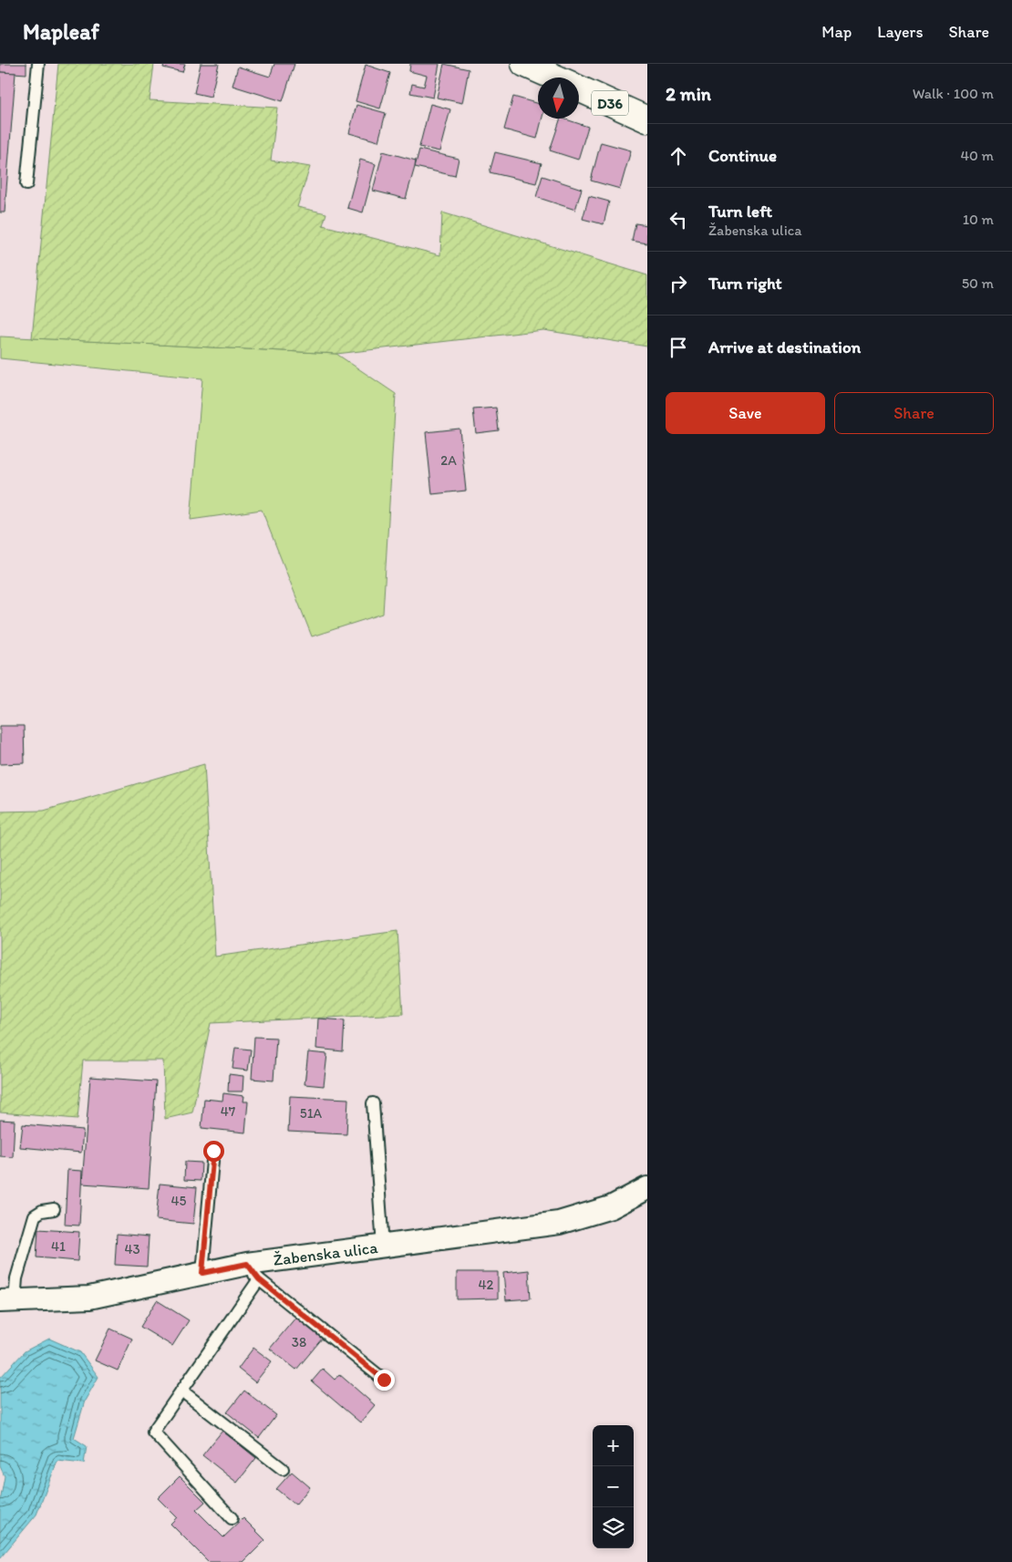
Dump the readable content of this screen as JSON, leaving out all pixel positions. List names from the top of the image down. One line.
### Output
{"streets":{"main road":["D36"],"street":["Žabenska ulica"]},"house_numbers":["2A","47","51A","45","41","43","42","38"],"north":"bottom","page":{"header":"Mapleaf","nav":["Map","Layers","Share"],"heading":["2 min","Walk · 100 m"],"list":[["Continue","40 m"],["Turn left","Žabenska ulica","10 m"],["Turn right","50 m"],"Arrive at destination"],"buttons":["Save","Share"],"map_buttons":["+","−"]}}
